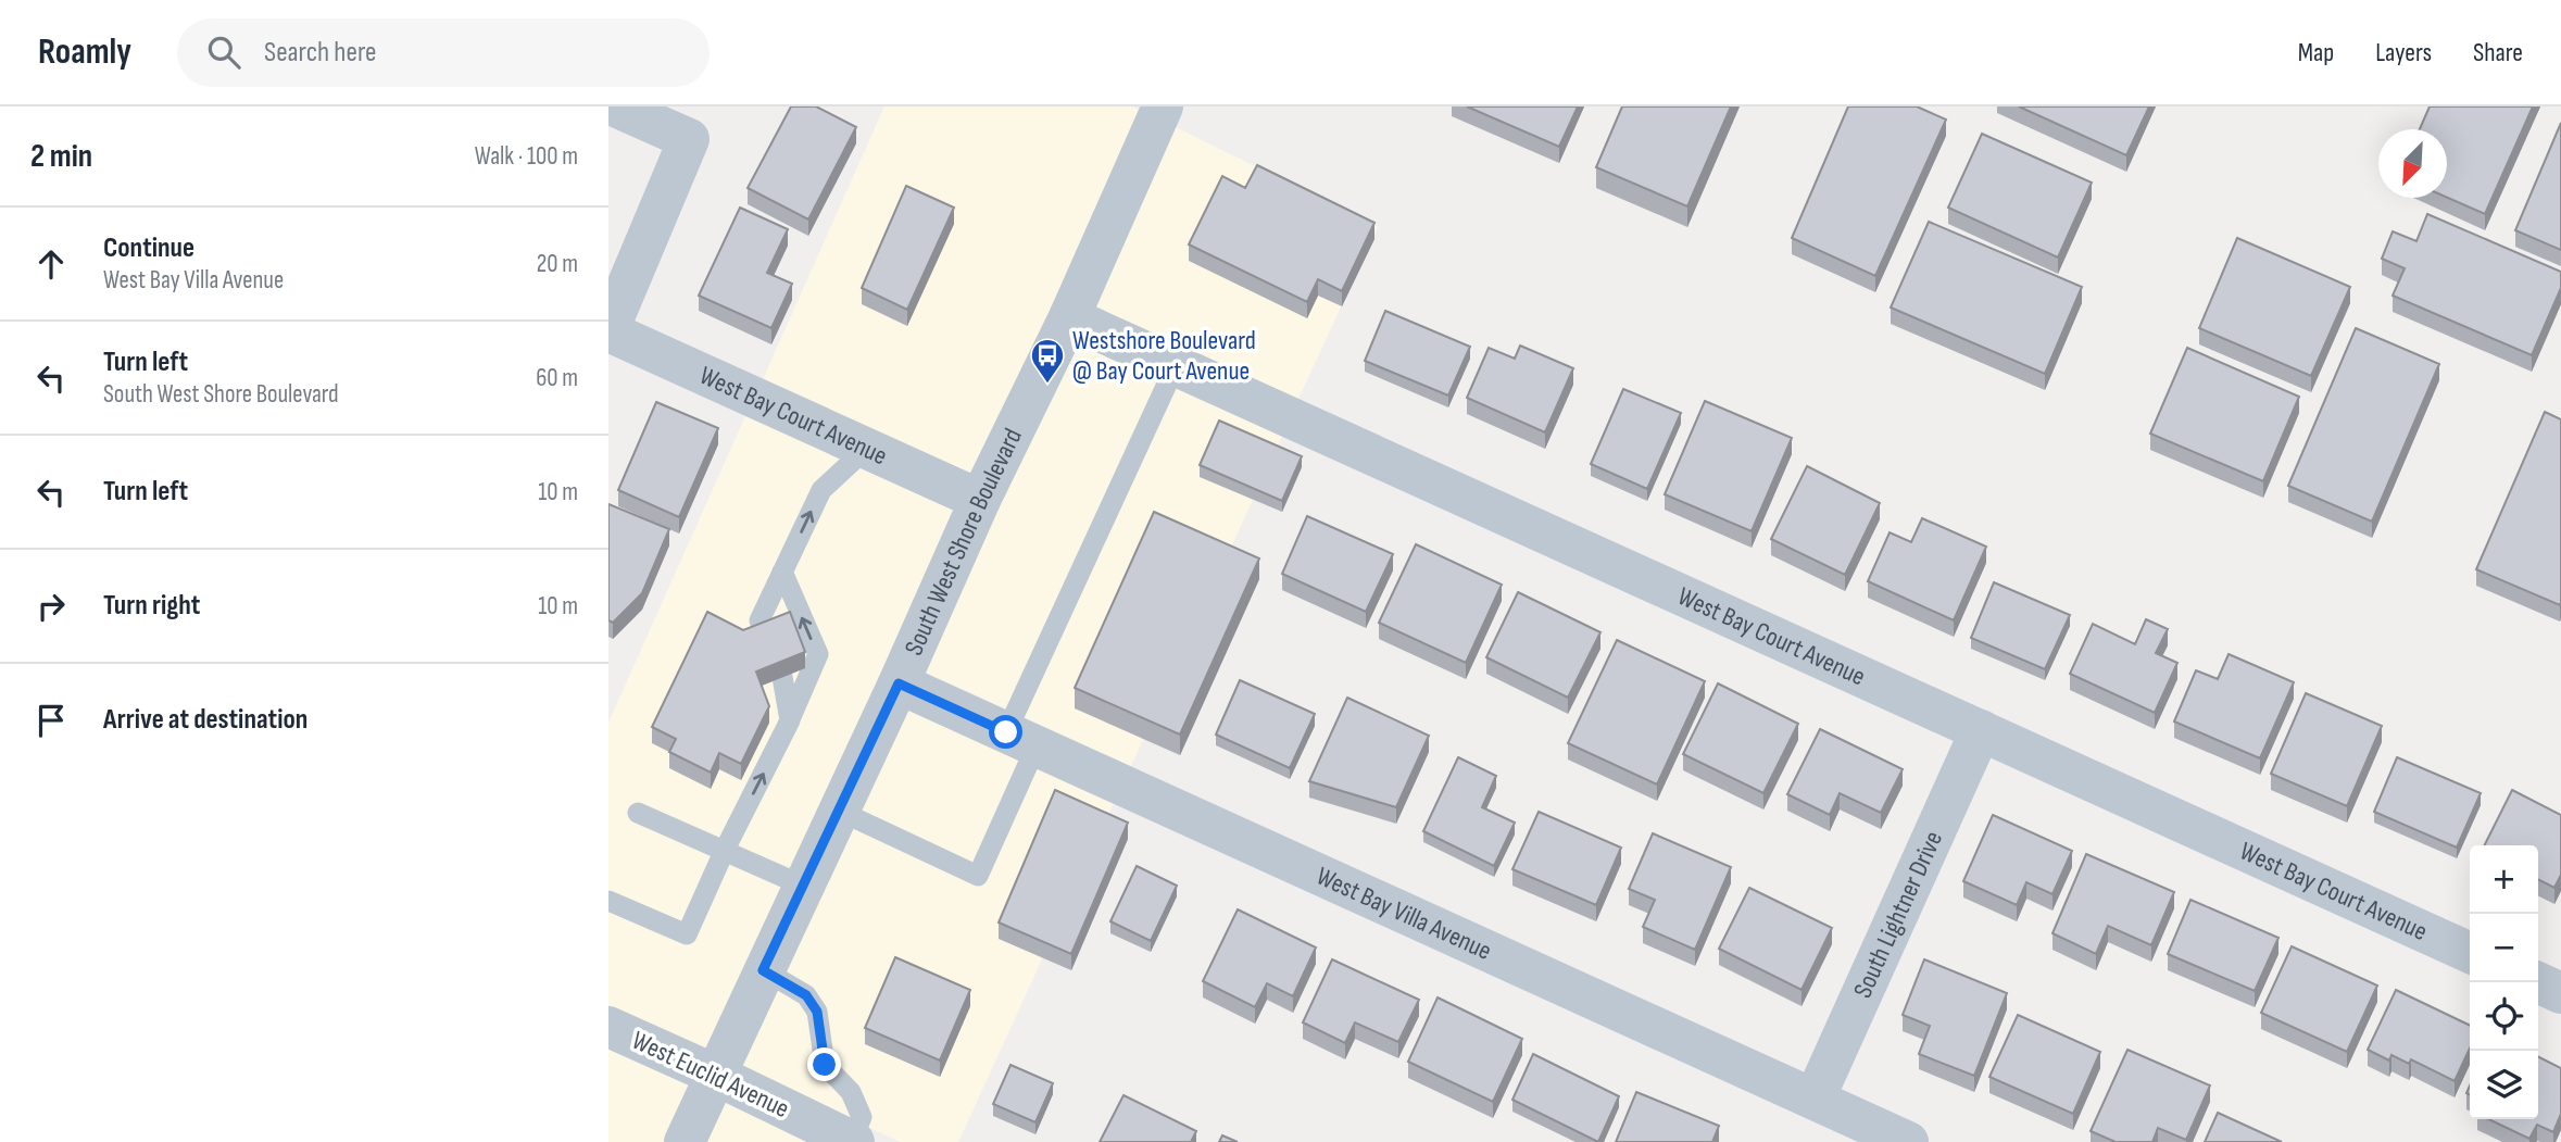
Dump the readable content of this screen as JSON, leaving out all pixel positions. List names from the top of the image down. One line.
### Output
{"streets":{"street":["West Bay Court Avenue","South West Shore Boulevard","West Bay Villa Avenue","South Lightner Drive","West Euclid Avenue"]},"crossings":[["West Bay Court Avenue","South West Shore Boulevard"],["West Bay Court Avenue","South Lightner Drive"],["South West Shore Boulevard","West Bay Villa Avenue"],["South West Shore Boulevard","West Euclid Avenue"],["West Bay Villa Avenue","South Lightner Drive"]],"places":{"bus stop":["Westshore Boulevard @ Bay Court Avenue"]},"north":"bottom left","page":{"header":"Roamly","search":"Search here","nav":["Map","Layers","Share"],"heading":["2 min","Walk · 100 m"],"list":[["Continue","West Bay Villa Avenue","20 m"],["Turn left","South West Shore Boulevard","60 m"],["Turn left","10 m"],["Turn right","10 m"],"Arrive at destination"],"map_buttons":["+","−"]}}
